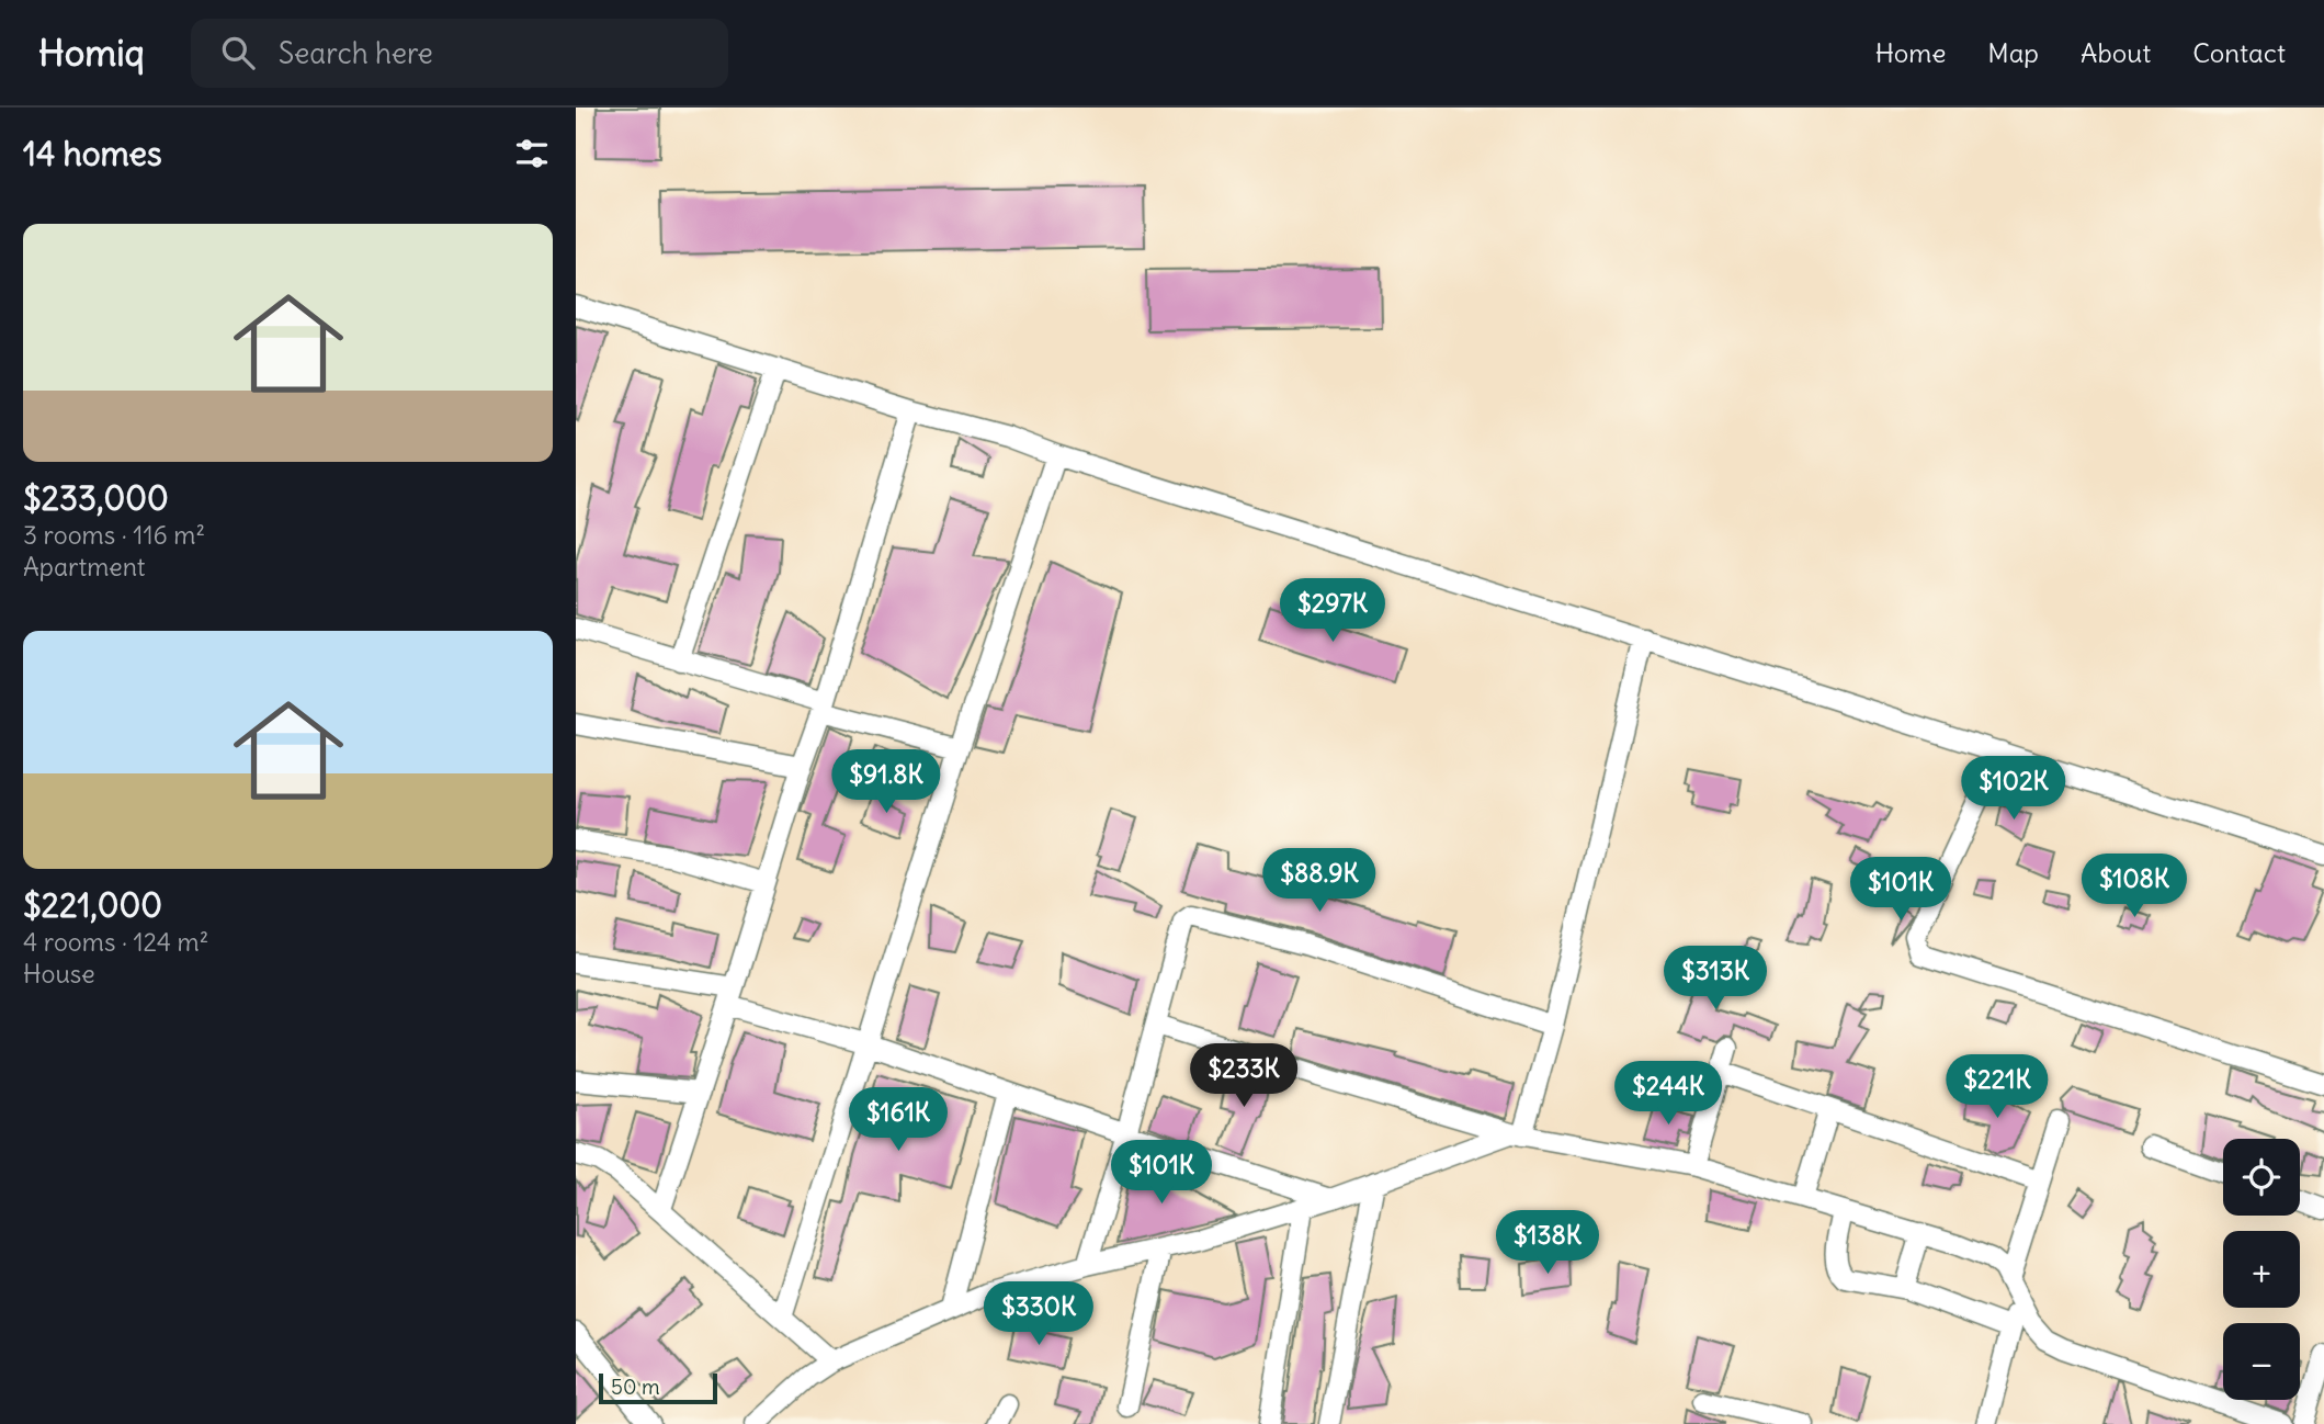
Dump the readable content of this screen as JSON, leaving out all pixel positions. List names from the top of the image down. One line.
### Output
{"scale_bar":"50 m","page":{"header":"Homiq","search":"Search here","nav":["Home","Map","About","Contact"],"heading":"14 homes","list":[{"name":"$233,000","note":"3 rooms · 116 m² · Apartment"},{"name":"$221,000","note":"4 rooms · 124 m² · House"}],"price":["$297K","$91.8K","$102K","$88.9K","$108K","$101K","$313K","$233K","$221K","$244K","$161K","$101K","$138K","$330K"],"map_buttons":["+","−"],"scale":"50 m"}}
